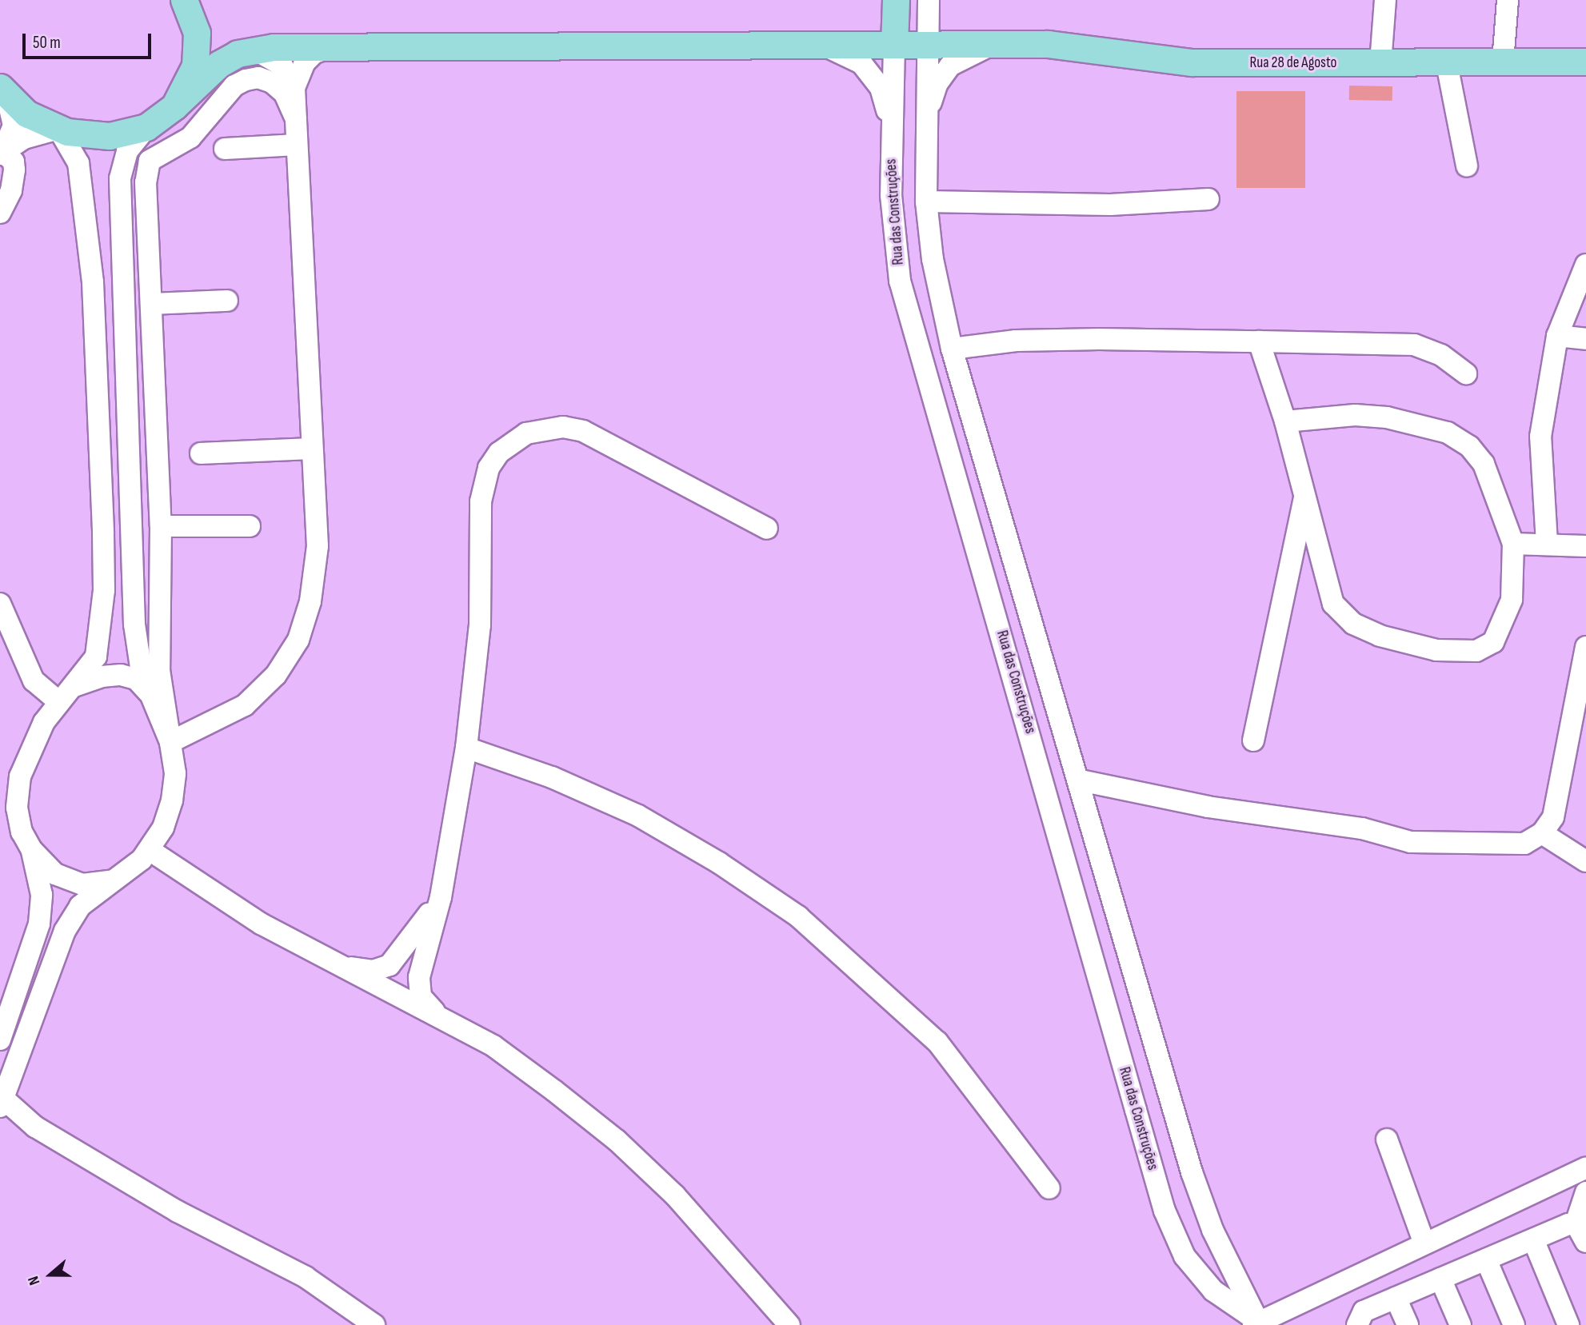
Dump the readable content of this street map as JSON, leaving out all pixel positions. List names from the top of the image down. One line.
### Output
{"streets":{"main road":["Rua 28 de Agosto","Rua das Construções"]},"crossings":[["Rua 28 de Agosto","Rua das Construções"]],"scale_bar":"50 m","north":"left"}
